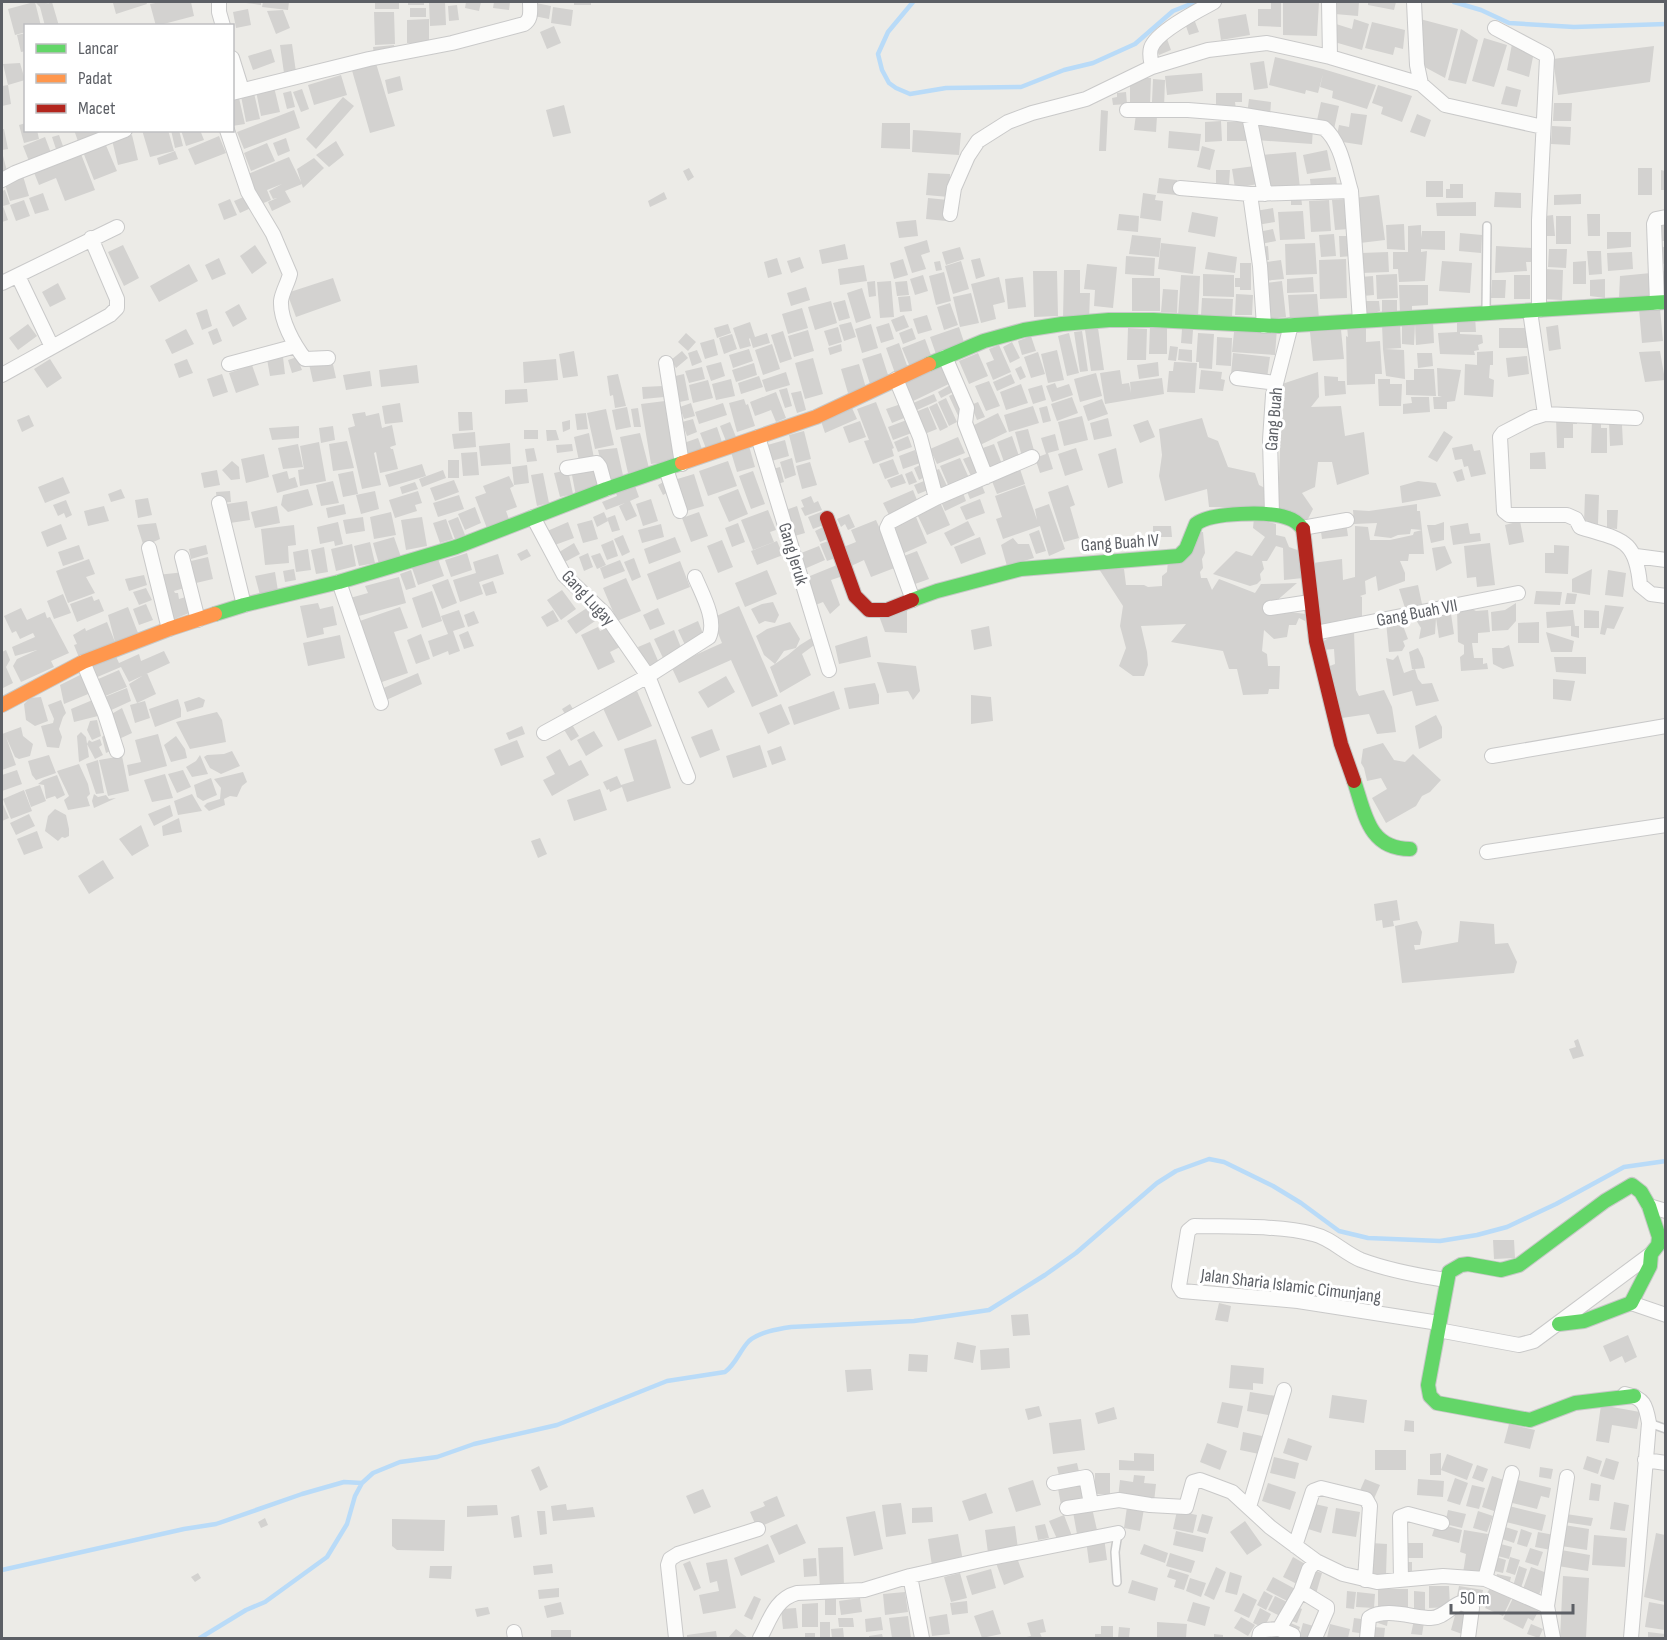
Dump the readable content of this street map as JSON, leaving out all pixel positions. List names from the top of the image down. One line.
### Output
{"streets":{"street":["Gang Buah","Gang Buah IV","Gang Jeruk","Gang Lugay","Gang Buah VII","Jalan Sharia Islamic Cimunjang"]},"crossings":[["Gang Buah","Gang Buah IV"]],"legend":["Lancar","Padat","Macet"],"scale_bar":"50 m"}
